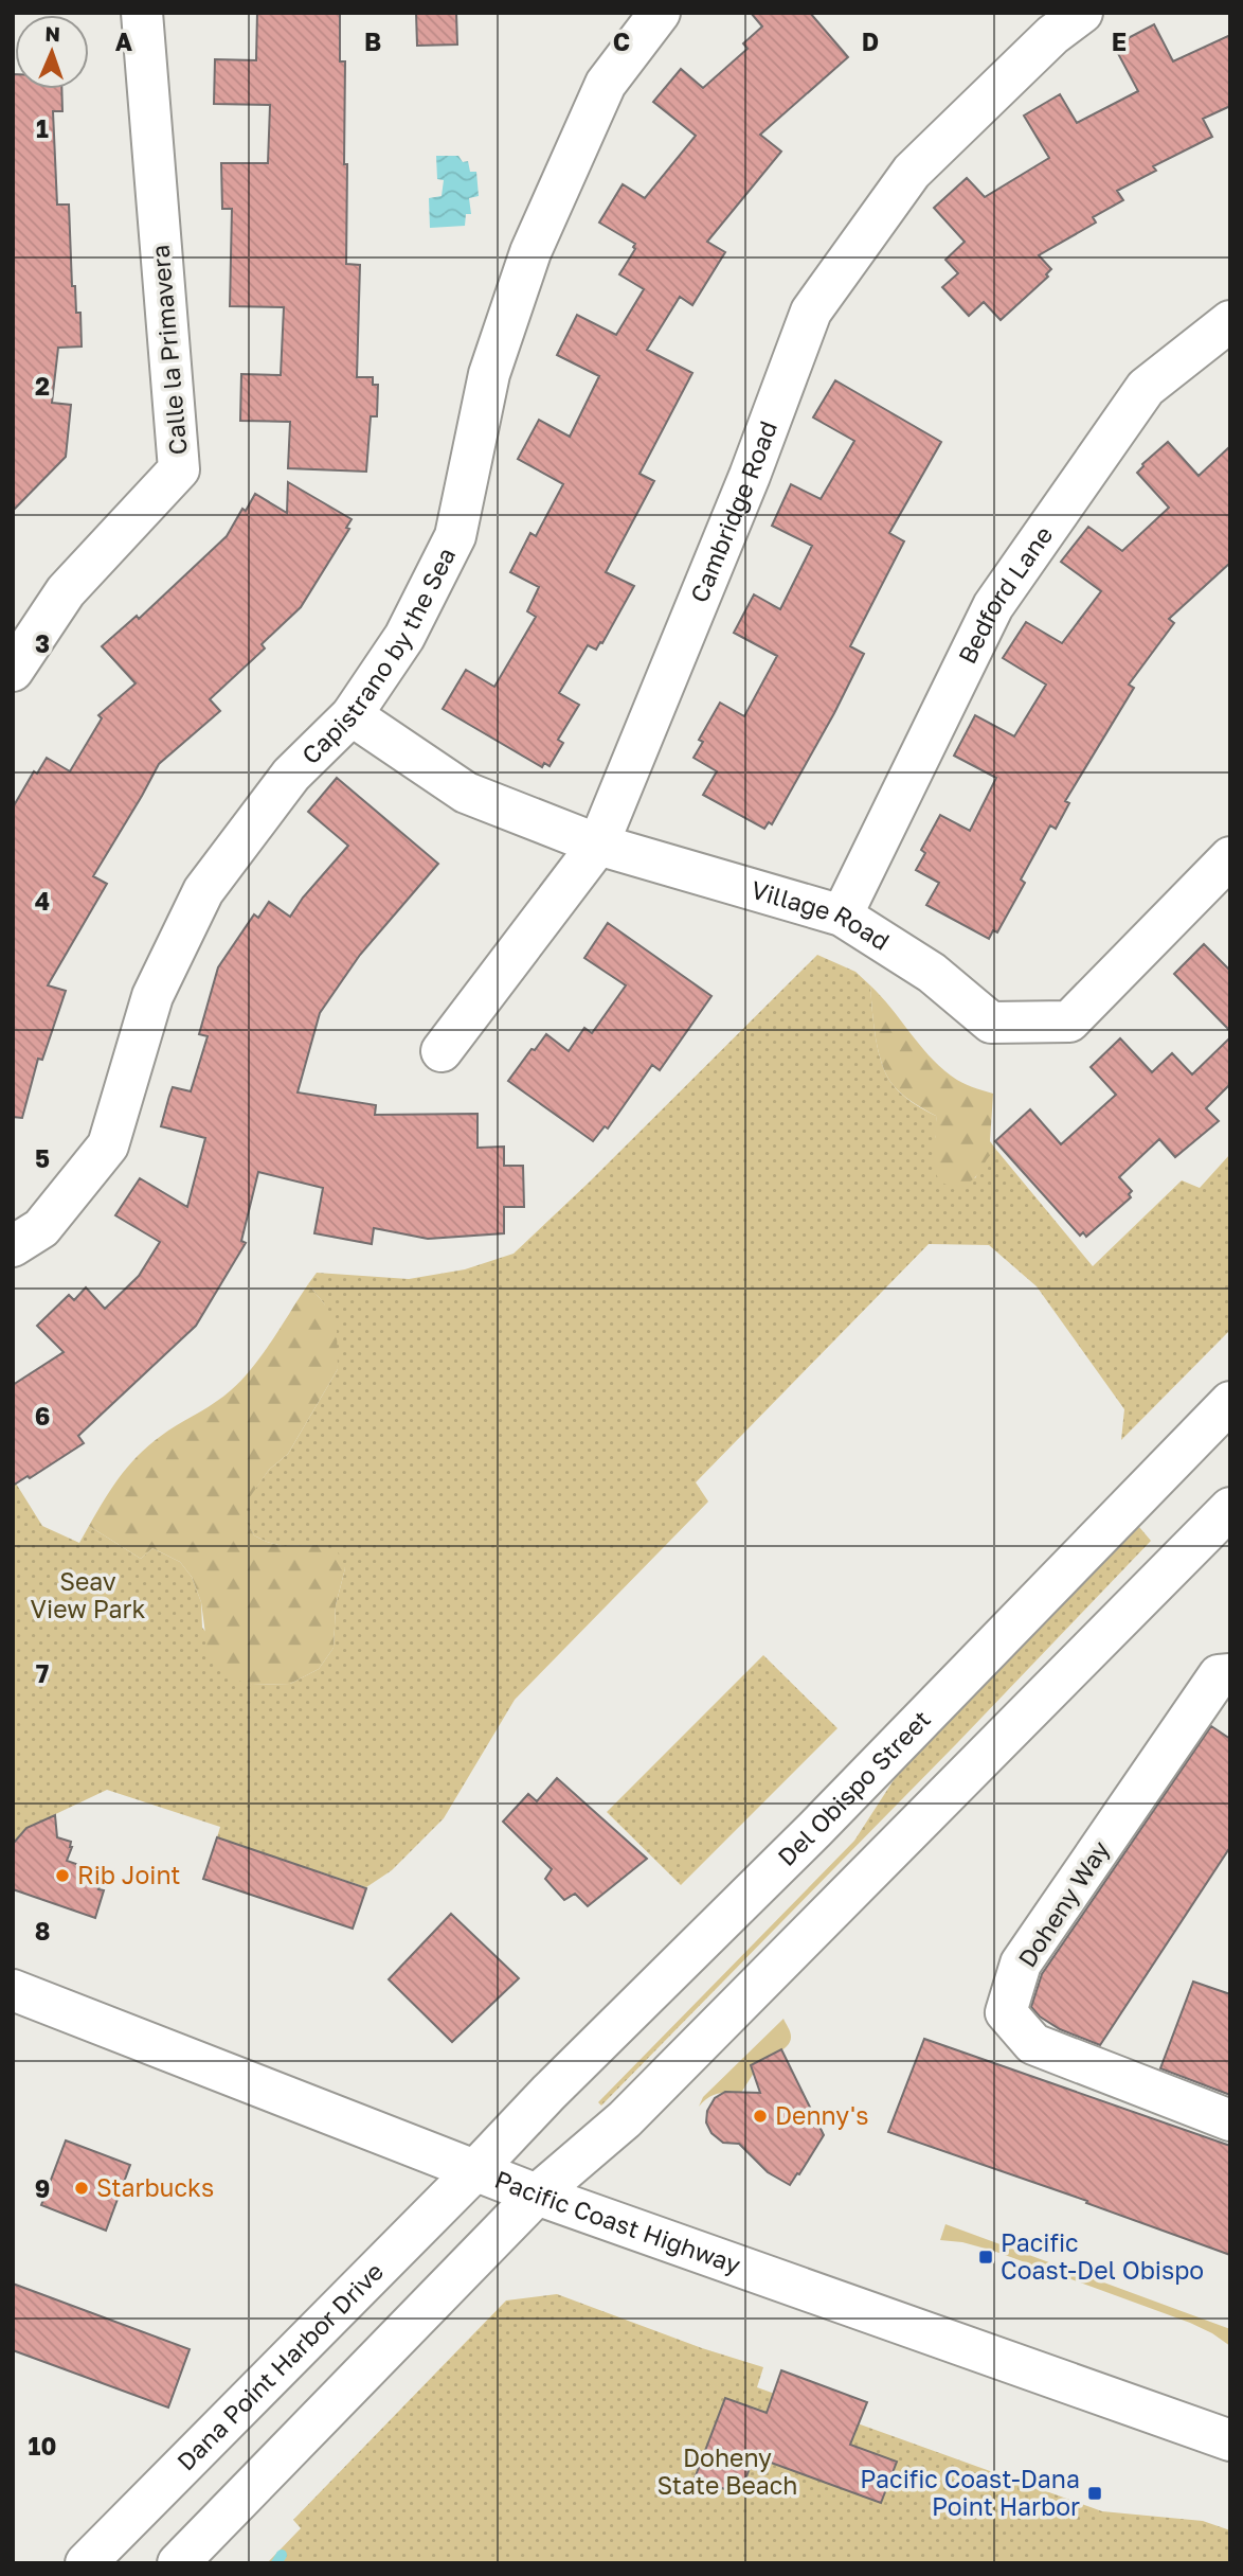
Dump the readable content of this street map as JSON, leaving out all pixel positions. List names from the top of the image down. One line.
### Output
{"streets":{"main road":["Calle la Primavera","Cambridge Road","Bedford Lane","Capistrano by the Sea","Village Road","Del Obispo Street","Doheny Way","Pacific Coast Highway","Dana Point Harbor Drive"]},"crossings":[["Cambridge Road","Village Road"],["Bedford Lane","Village Road"],["Capistrano by the Sea","Village Road"],["Del Obispo Street","Pacific Coast Highway"],["Del Obispo Street","Dana Point Harbor Drive"],["Pacific Coast Highway","Dana Point Harbor Drive"]],"parks":["Seav View Park","Doheny State Beach"],"places":{"other":["Rib Joint","Denny's","Starbucks"],"transit":["Pacific Coast-Del Obispo","Pacific Coast-Dana Point Harbor"]},"north":"top","grid":{"columns":["A","B","C","D","E"],"rows":["1","2","3","4","5","6","7","8","9","10"]}}
